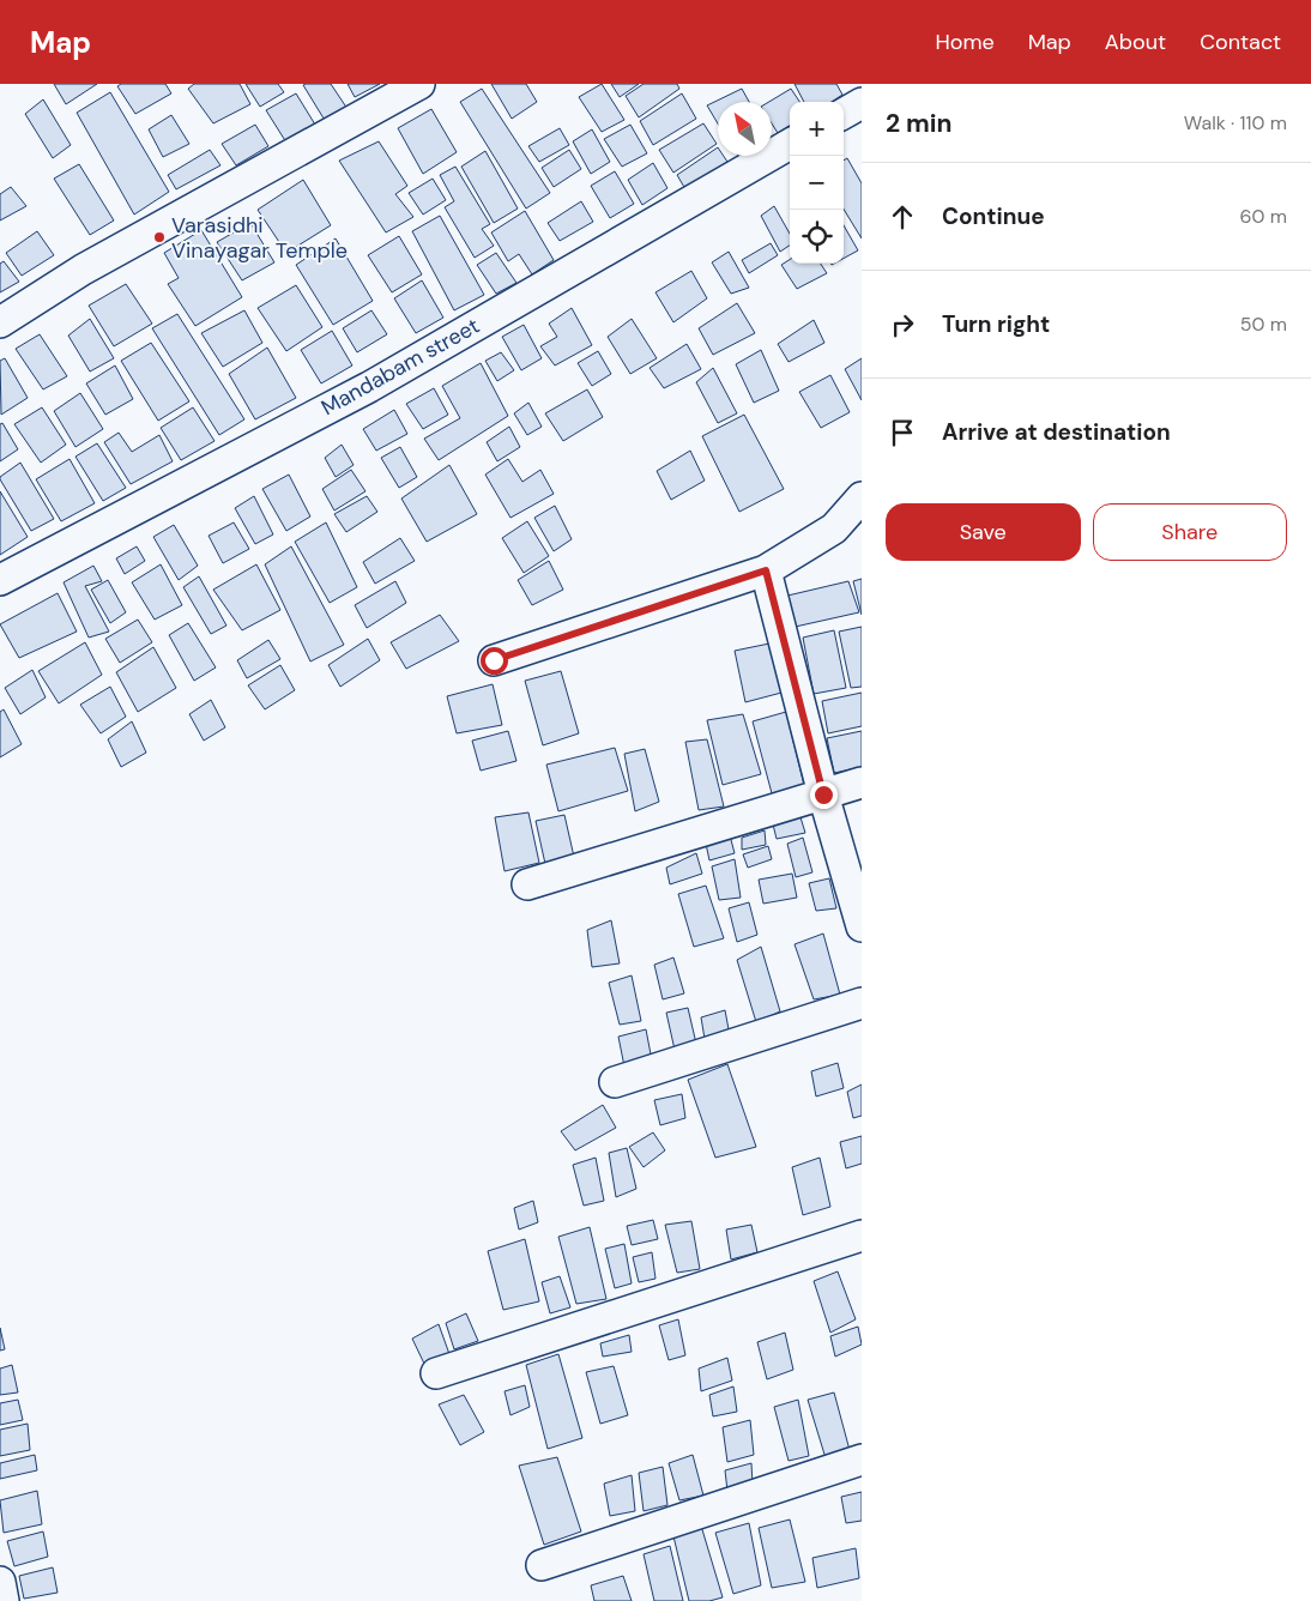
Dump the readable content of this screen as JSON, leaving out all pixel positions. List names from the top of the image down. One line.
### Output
{"streets":{"street":["Mandabam street"]},"places":["Varasidhi Vinayagar Temple"],"north":"top left","page":{"header":"Map","nav":["Home","Map","About","Contact"],"heading":["2 min","Walk · 110 m"],"map_buttons":["+","−"],"list":[["Continue","60 m"],["Turn right","50 m"],"Arrive at destination"],"buttons":["Save","Share"]}}
